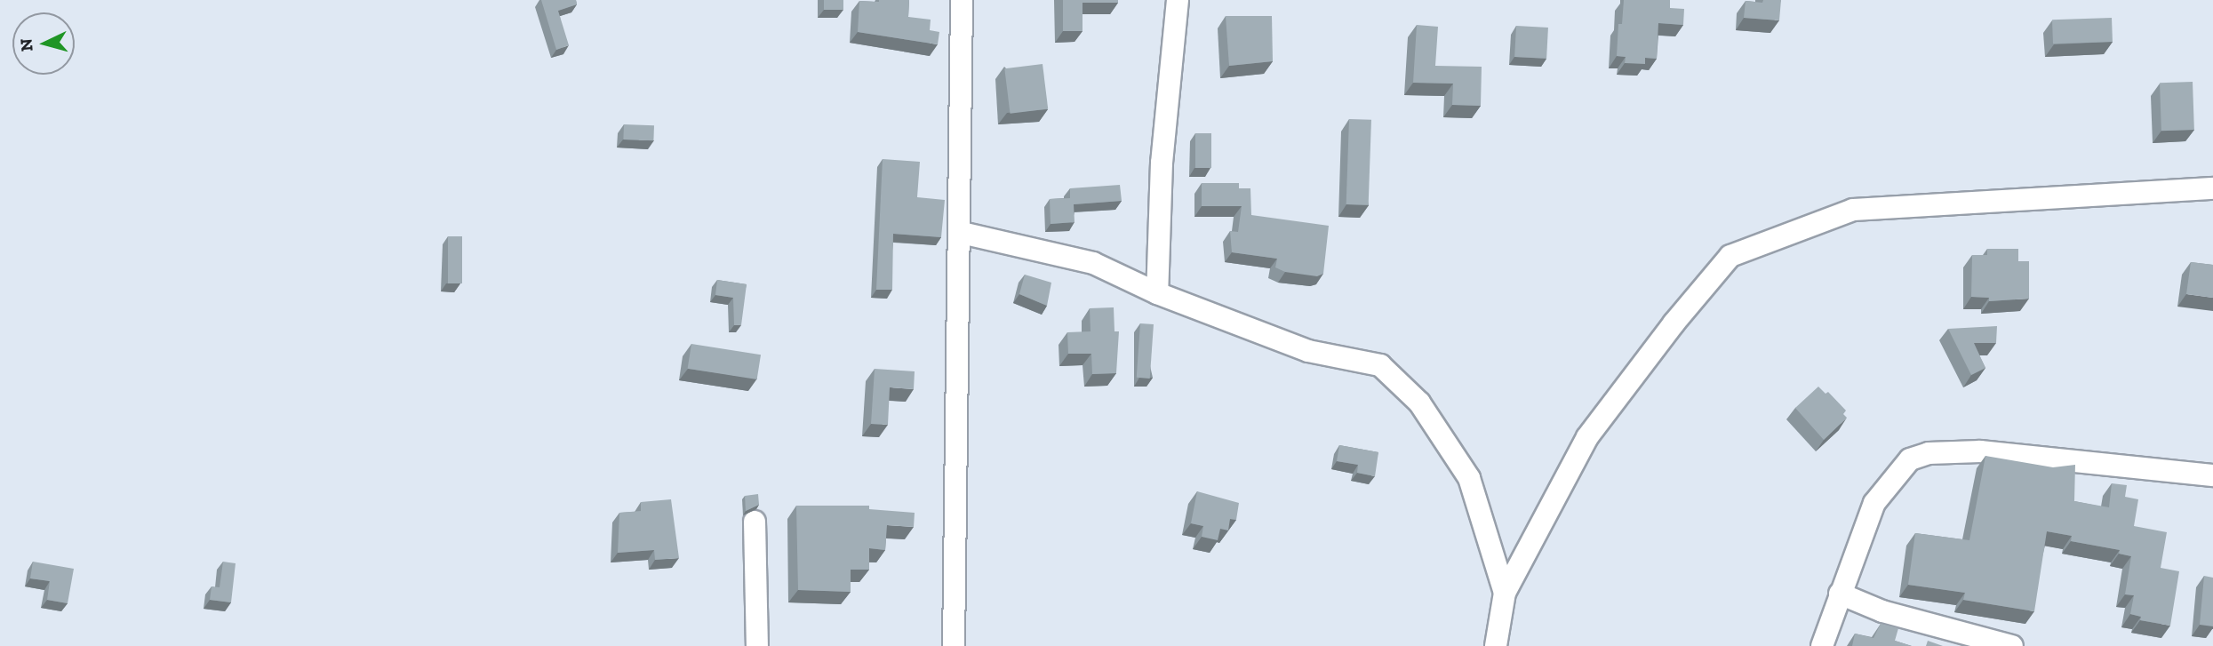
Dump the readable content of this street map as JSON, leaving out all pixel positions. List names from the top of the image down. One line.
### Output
{"north":"left"}
